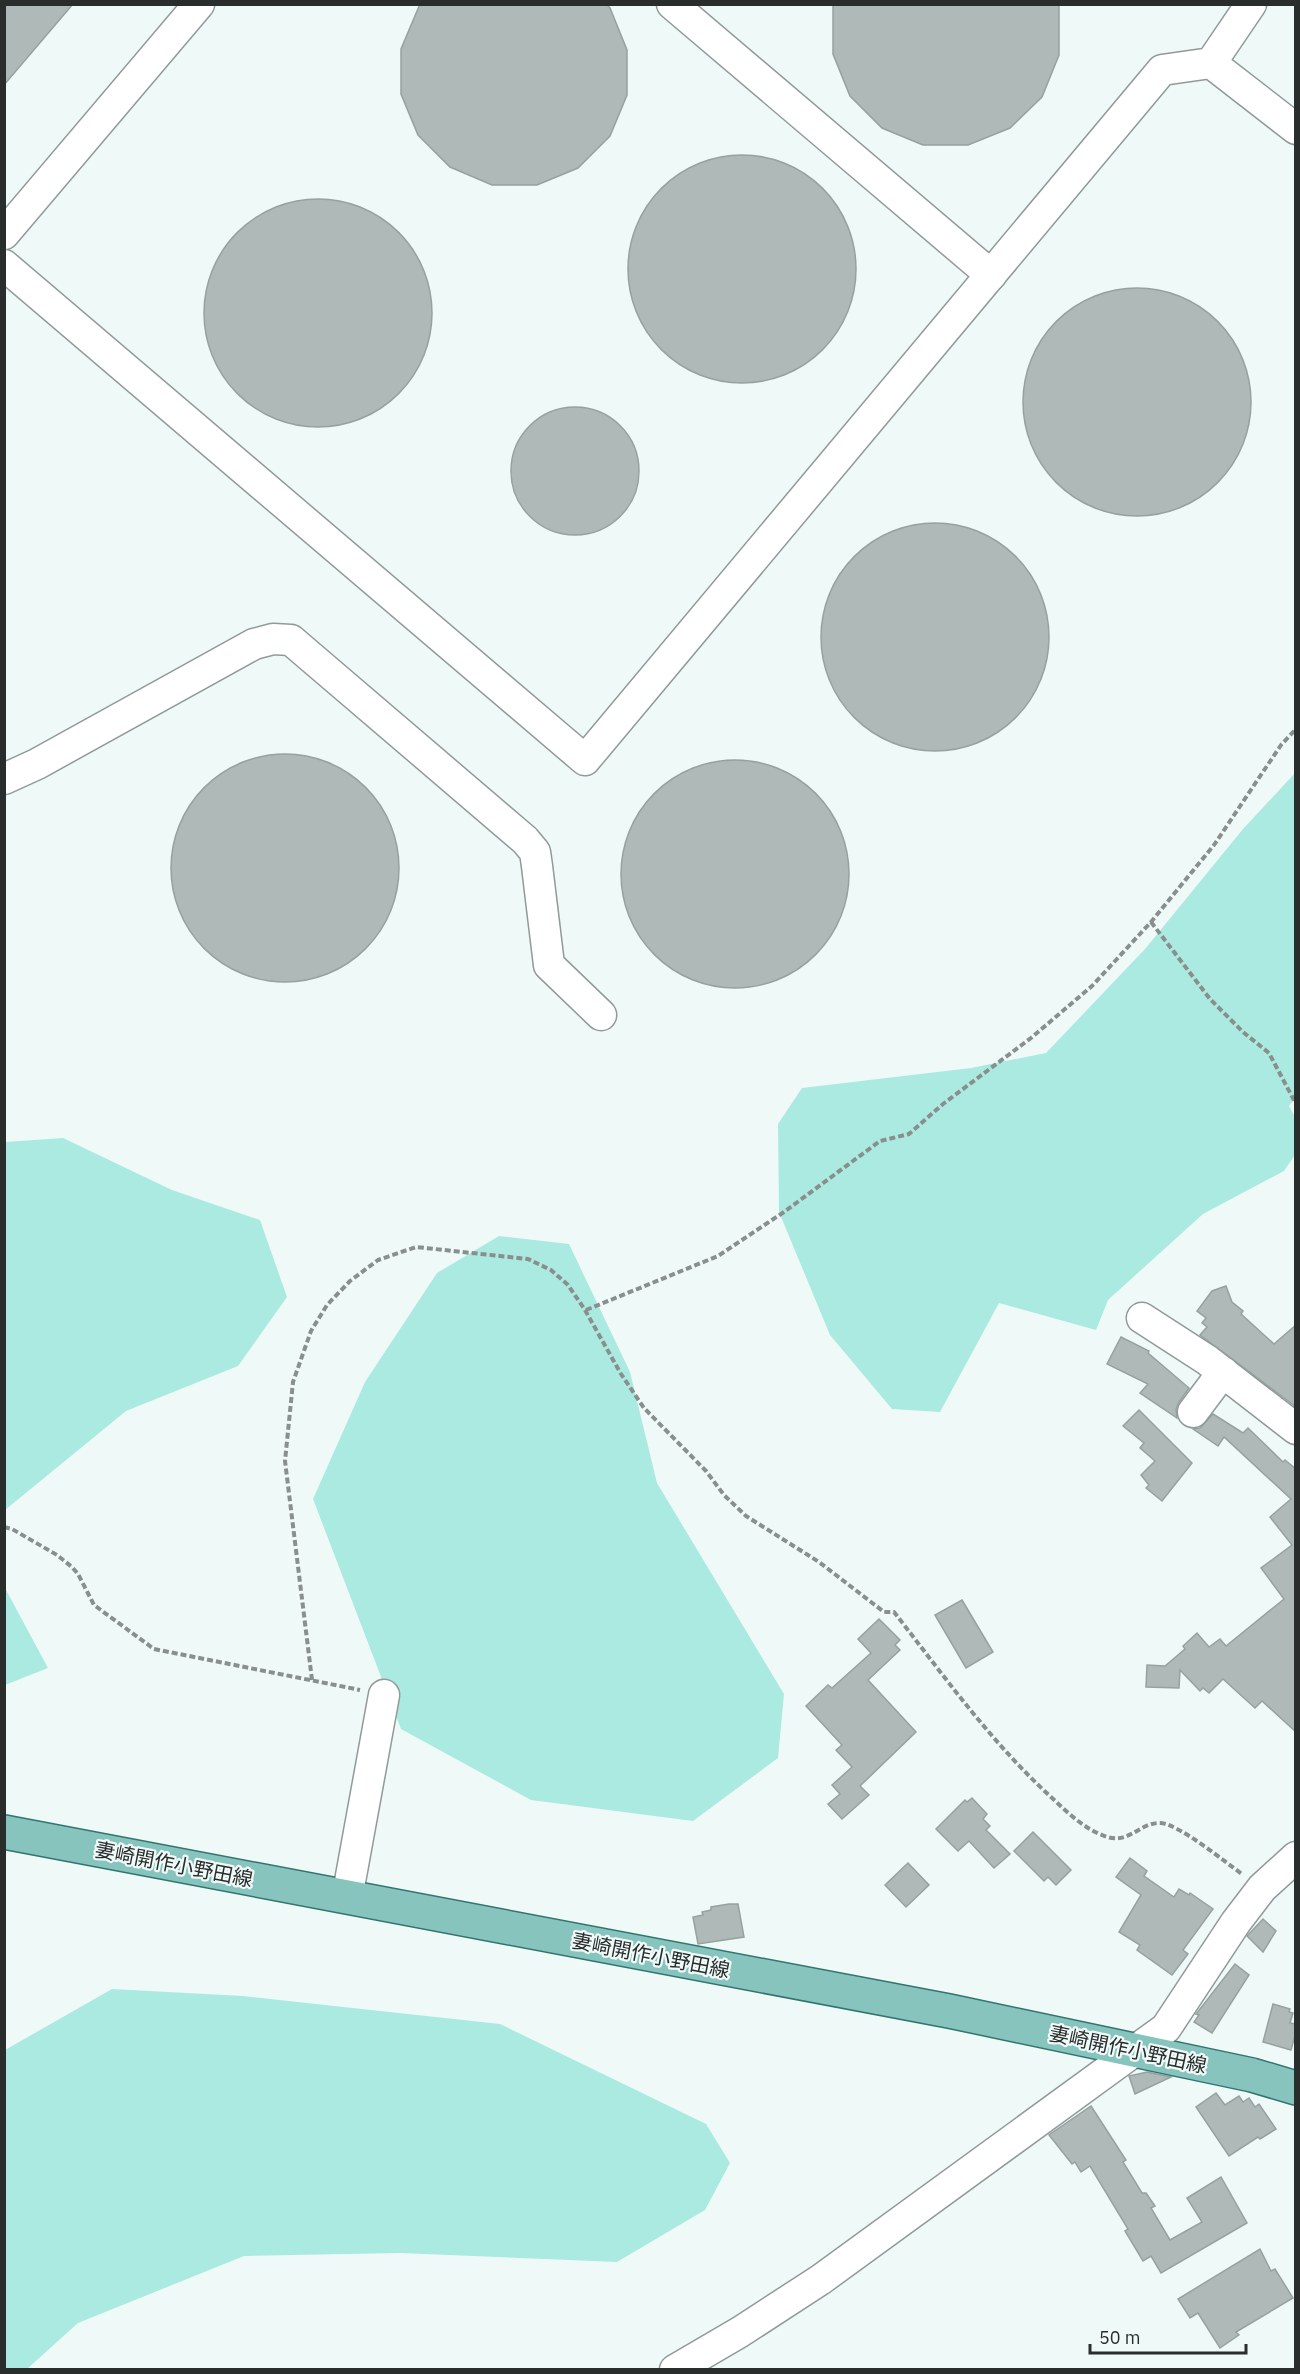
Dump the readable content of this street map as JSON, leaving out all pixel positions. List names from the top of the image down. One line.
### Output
{"streets":{"main road":["妻崎開作小野田線"]},"scale_bar":"50 m"}
